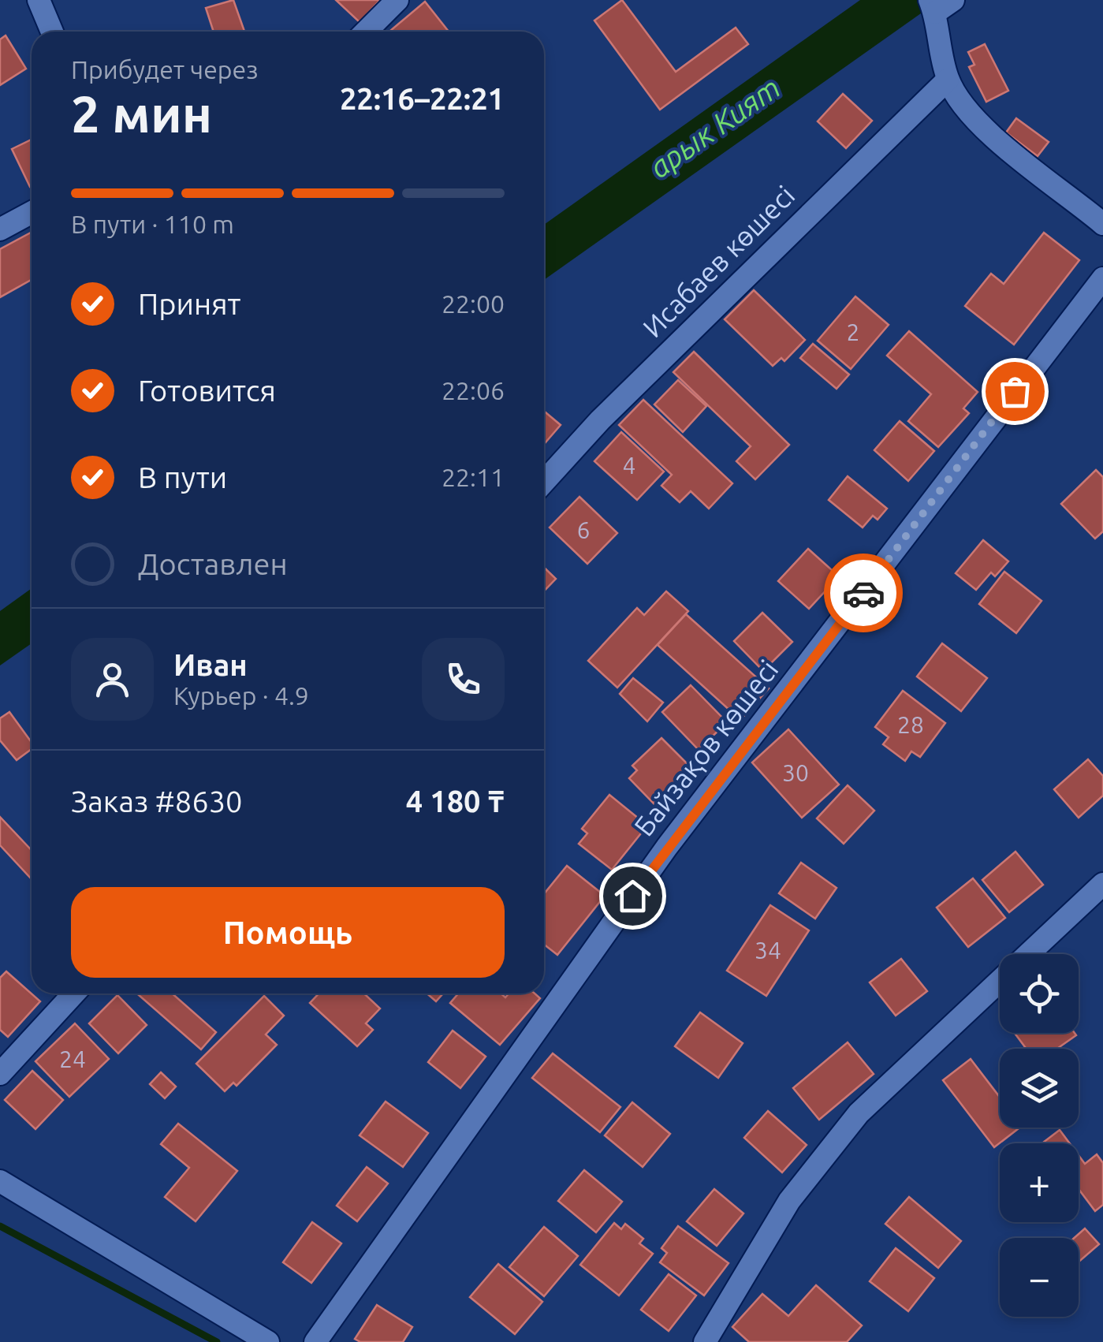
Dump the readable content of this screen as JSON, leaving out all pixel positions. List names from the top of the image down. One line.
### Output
{"streets":{"street":["Исабаев көшесі","Байзақов көшесі"]},"water":["арык Кият"],"house_numbers":["2","4","6","28","30","34","24"],"page":{"heading":["2 мин","Прибудет через","22:16–22:21"],"panel":["Иван","Курьер · 4.9","Заказ #8630","4 180 ₸"],"bar":"В пути · 110 m","list":[["Принят","22:00"],["Готовится","22:06"],["В пути","22:11"],"Доставлен"],"buttons":"Помощь","map_buttons":["+","−"]}}
